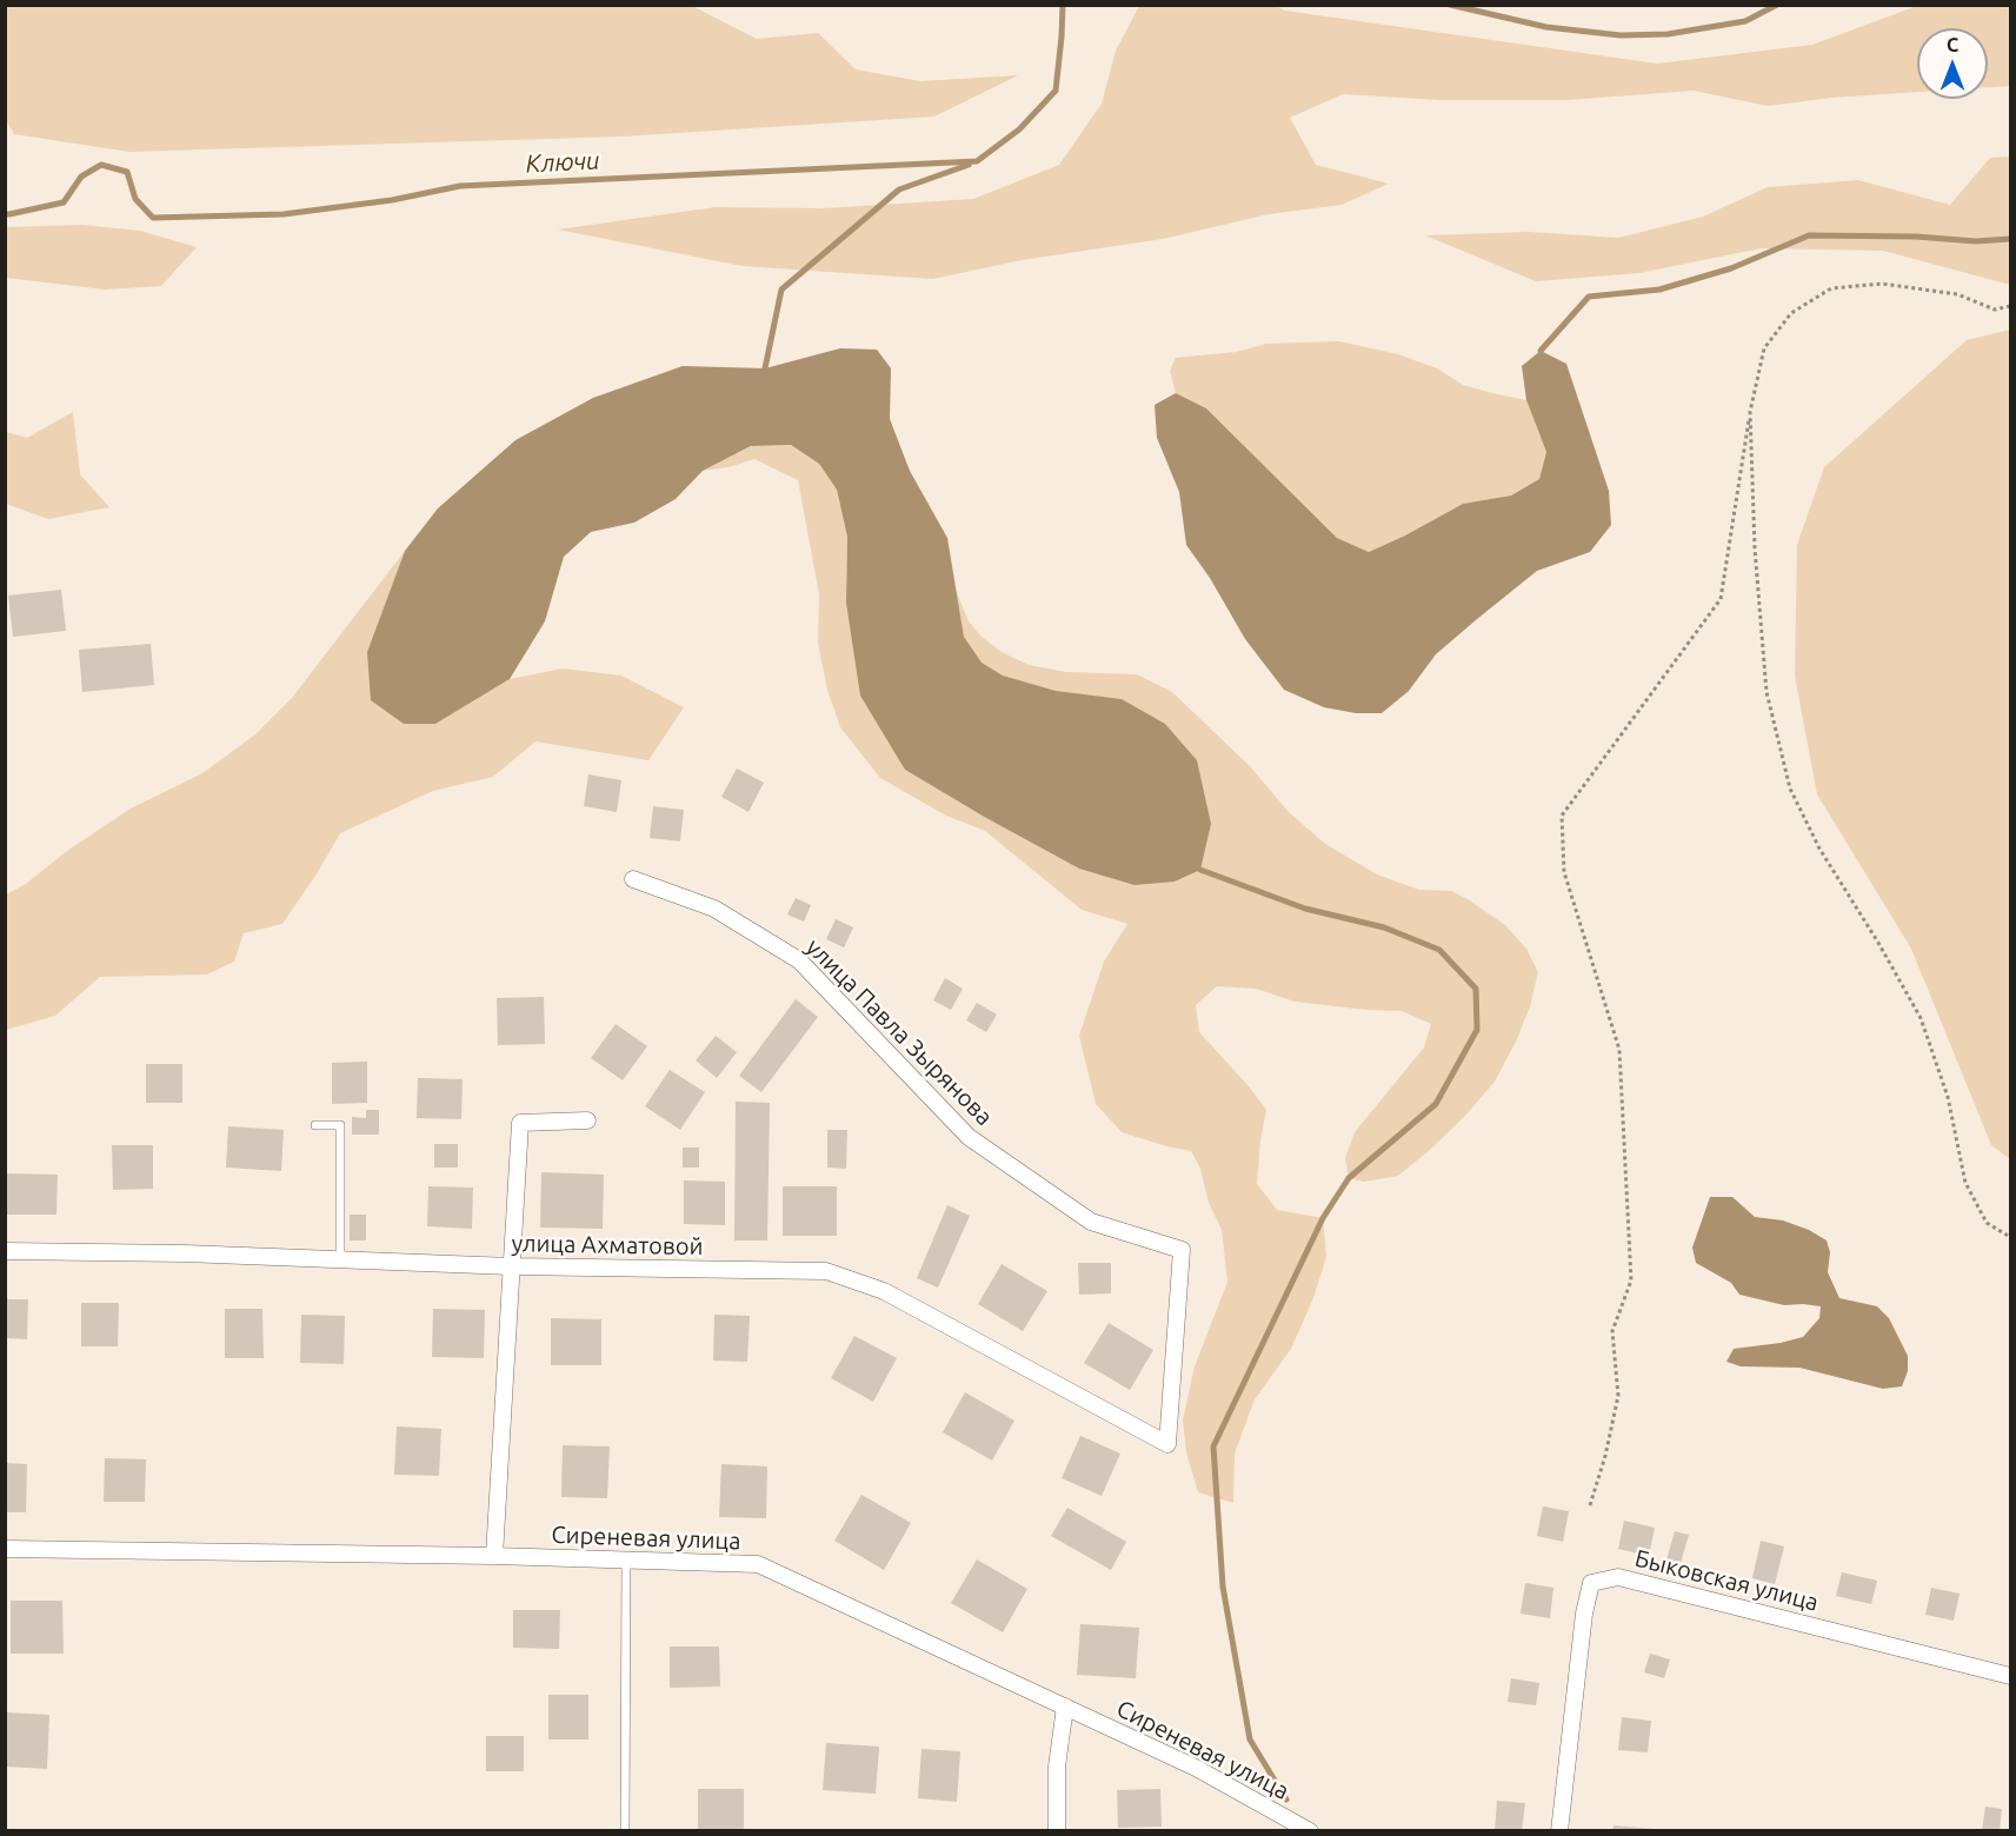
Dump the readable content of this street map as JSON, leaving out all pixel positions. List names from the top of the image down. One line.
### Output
{"streets":{"street":["улица Павла Зырянова","улица Ахматовой","Сиреневая улица","Быковская улица"]},"crossings":[["улица Павла Зырянова","улица Ахматовой"]],"water":["Ключи"],"north":"top"}
